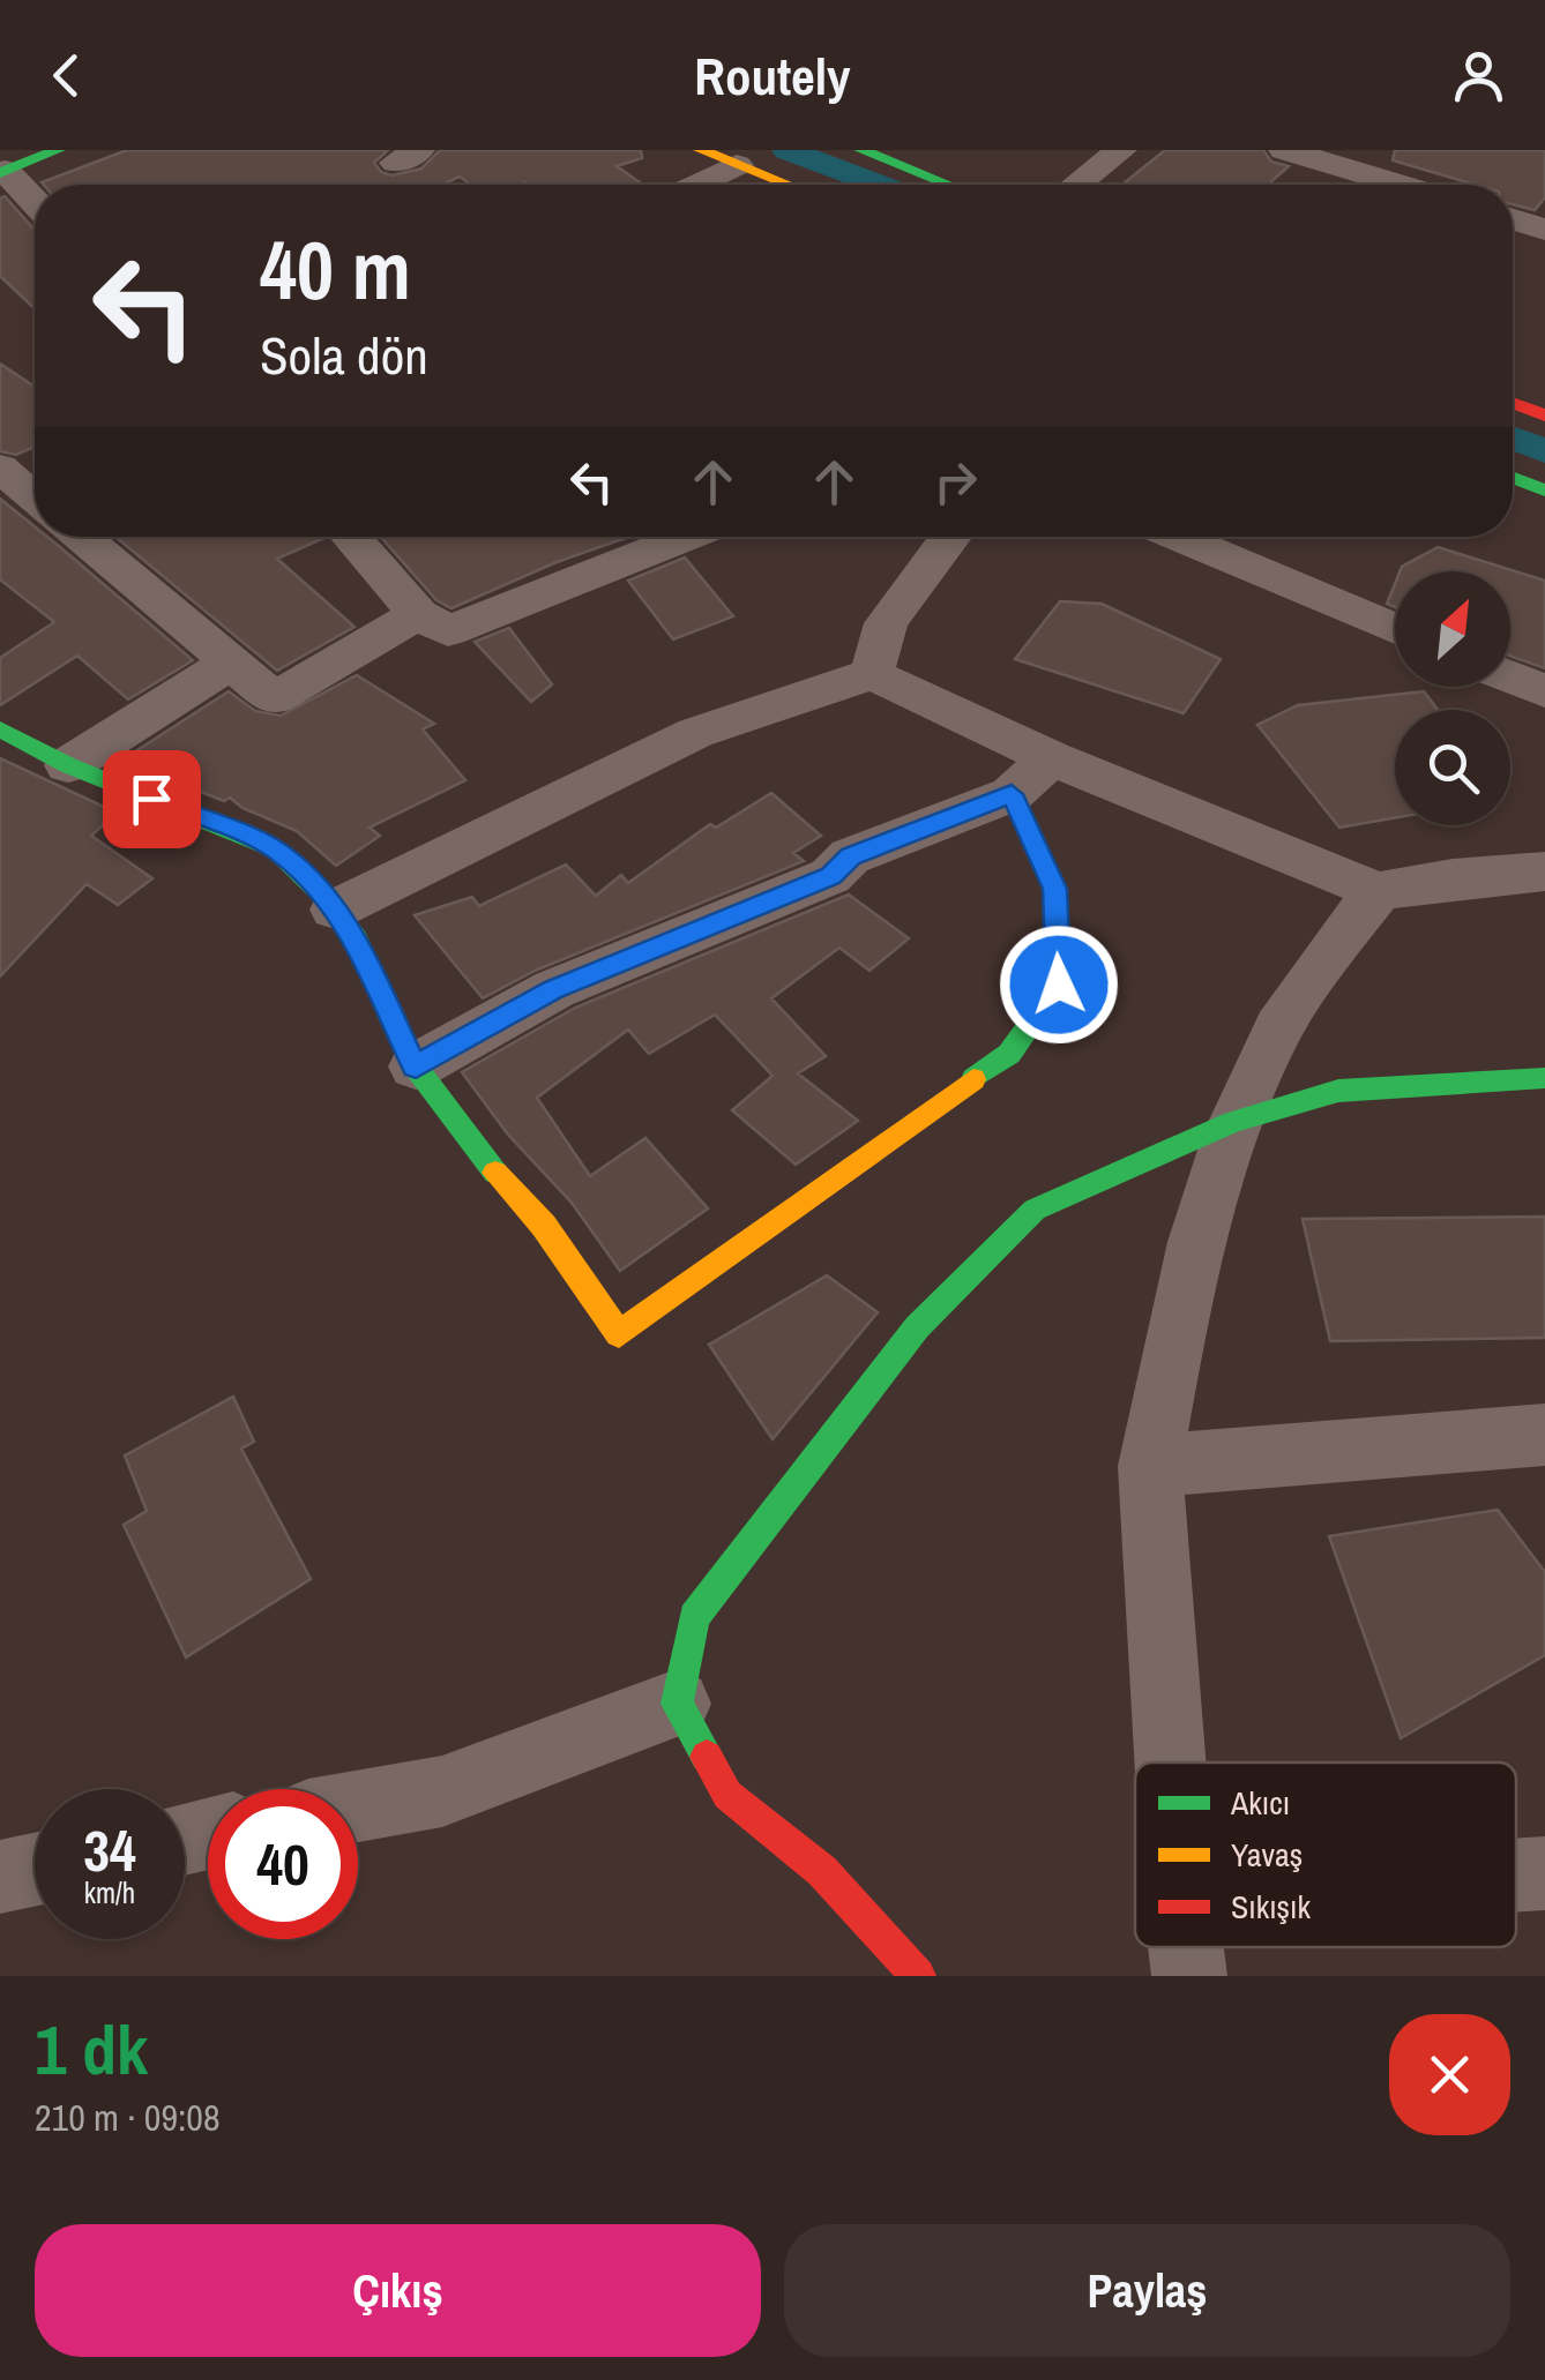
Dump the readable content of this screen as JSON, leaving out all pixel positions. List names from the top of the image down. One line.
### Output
{"legend":["Akıcı","Yavaş","Sıkışık"],"north":"top right","page":{"header":"Routely","turn":["40 m","Sola dön"],"speed":"34 km/h","limit":"40","heading":["1 dk","210 m · 09:08"],"buttons":["Çıkış","Paylaş"]}}
